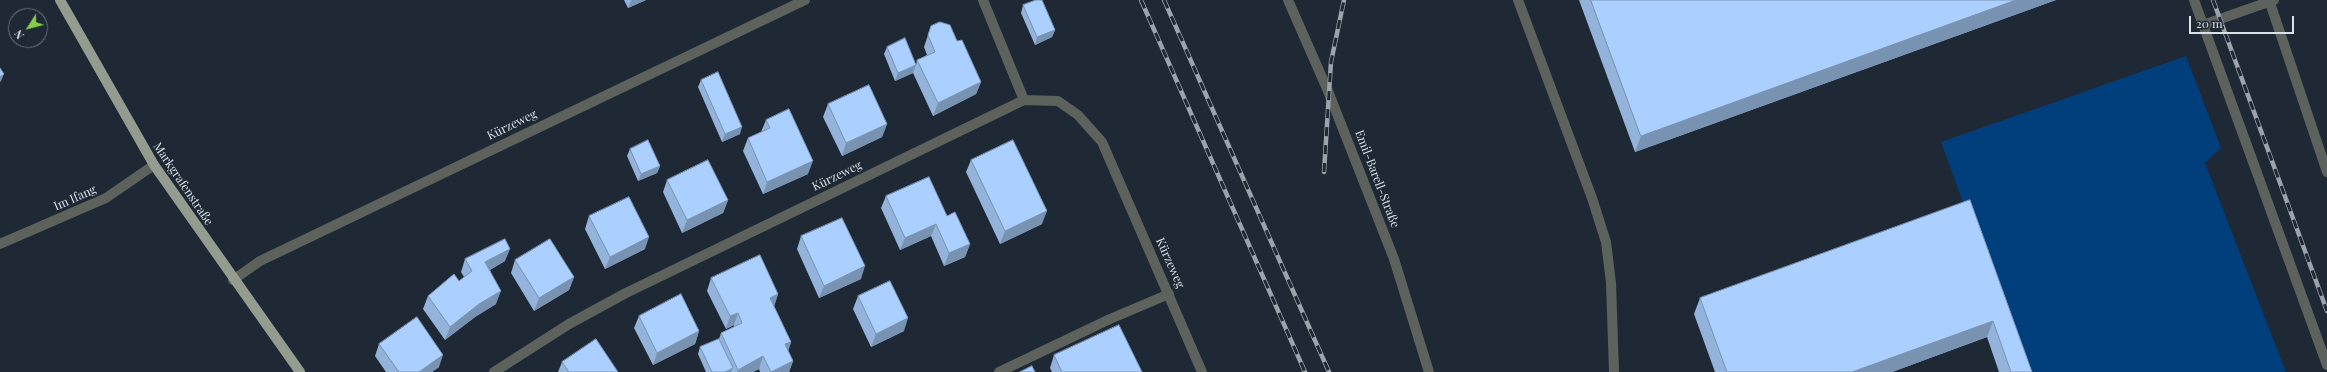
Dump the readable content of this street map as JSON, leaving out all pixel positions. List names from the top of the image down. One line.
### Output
{"streets":{"main road":["Markgrafenstraße"],"street":["Kürzeweg","Emil-Barell-Straße","Im Ifang"]},"crossings":[["Kürzeweg","Markgrafenstraße"],["Markgrafenstraße","Im Ifang"]],"scale_bar":"20 m","north":"bottom left"}
